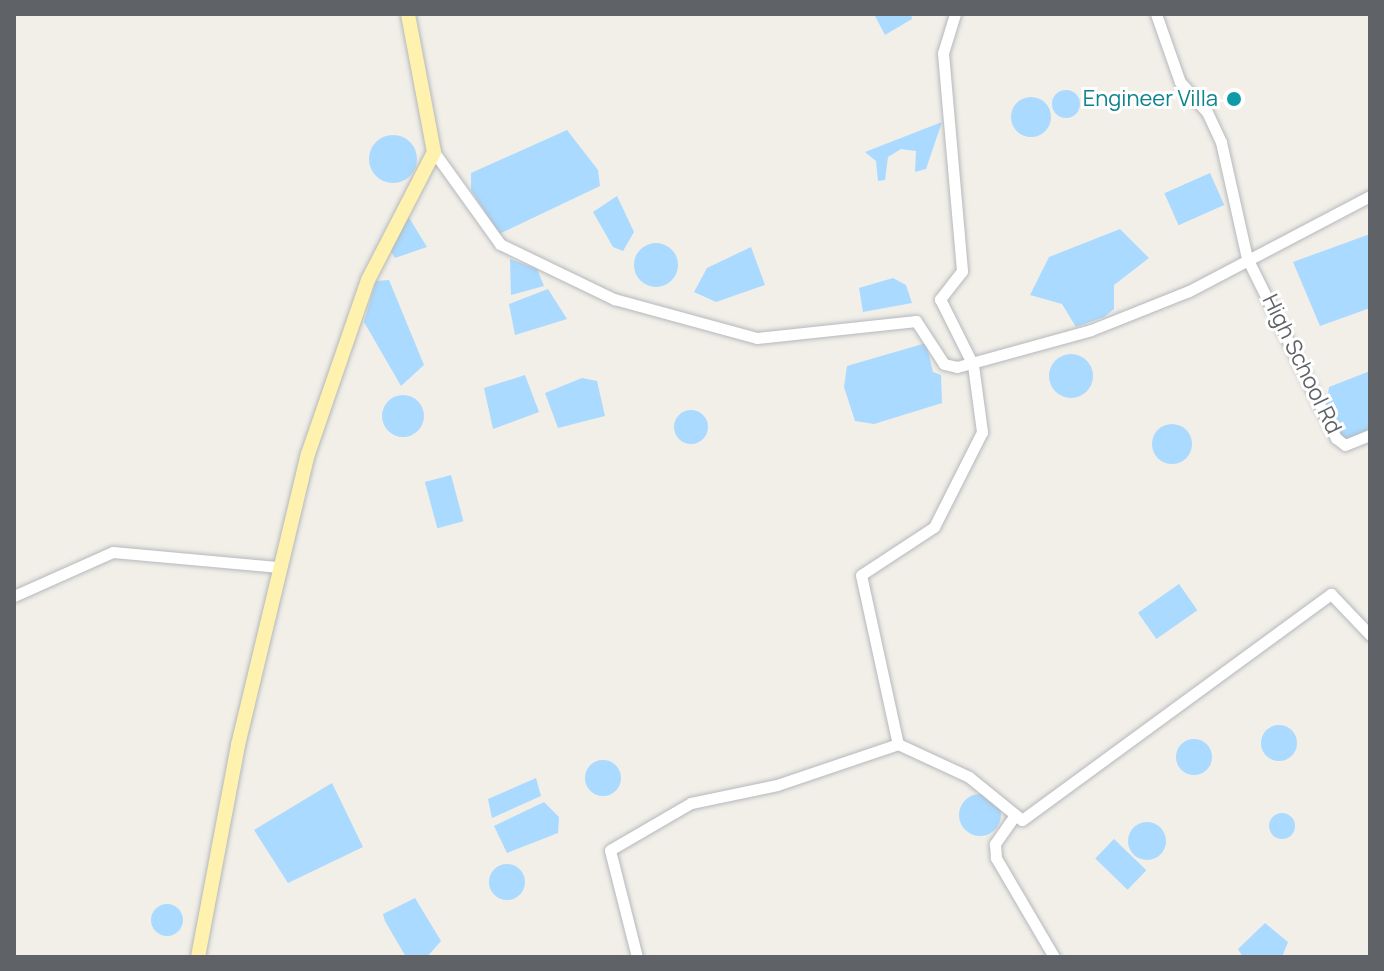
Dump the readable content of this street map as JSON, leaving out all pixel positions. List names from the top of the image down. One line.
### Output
{"streets":{"street":["High School Rd"]},"places":["Engineer Villa"]}
